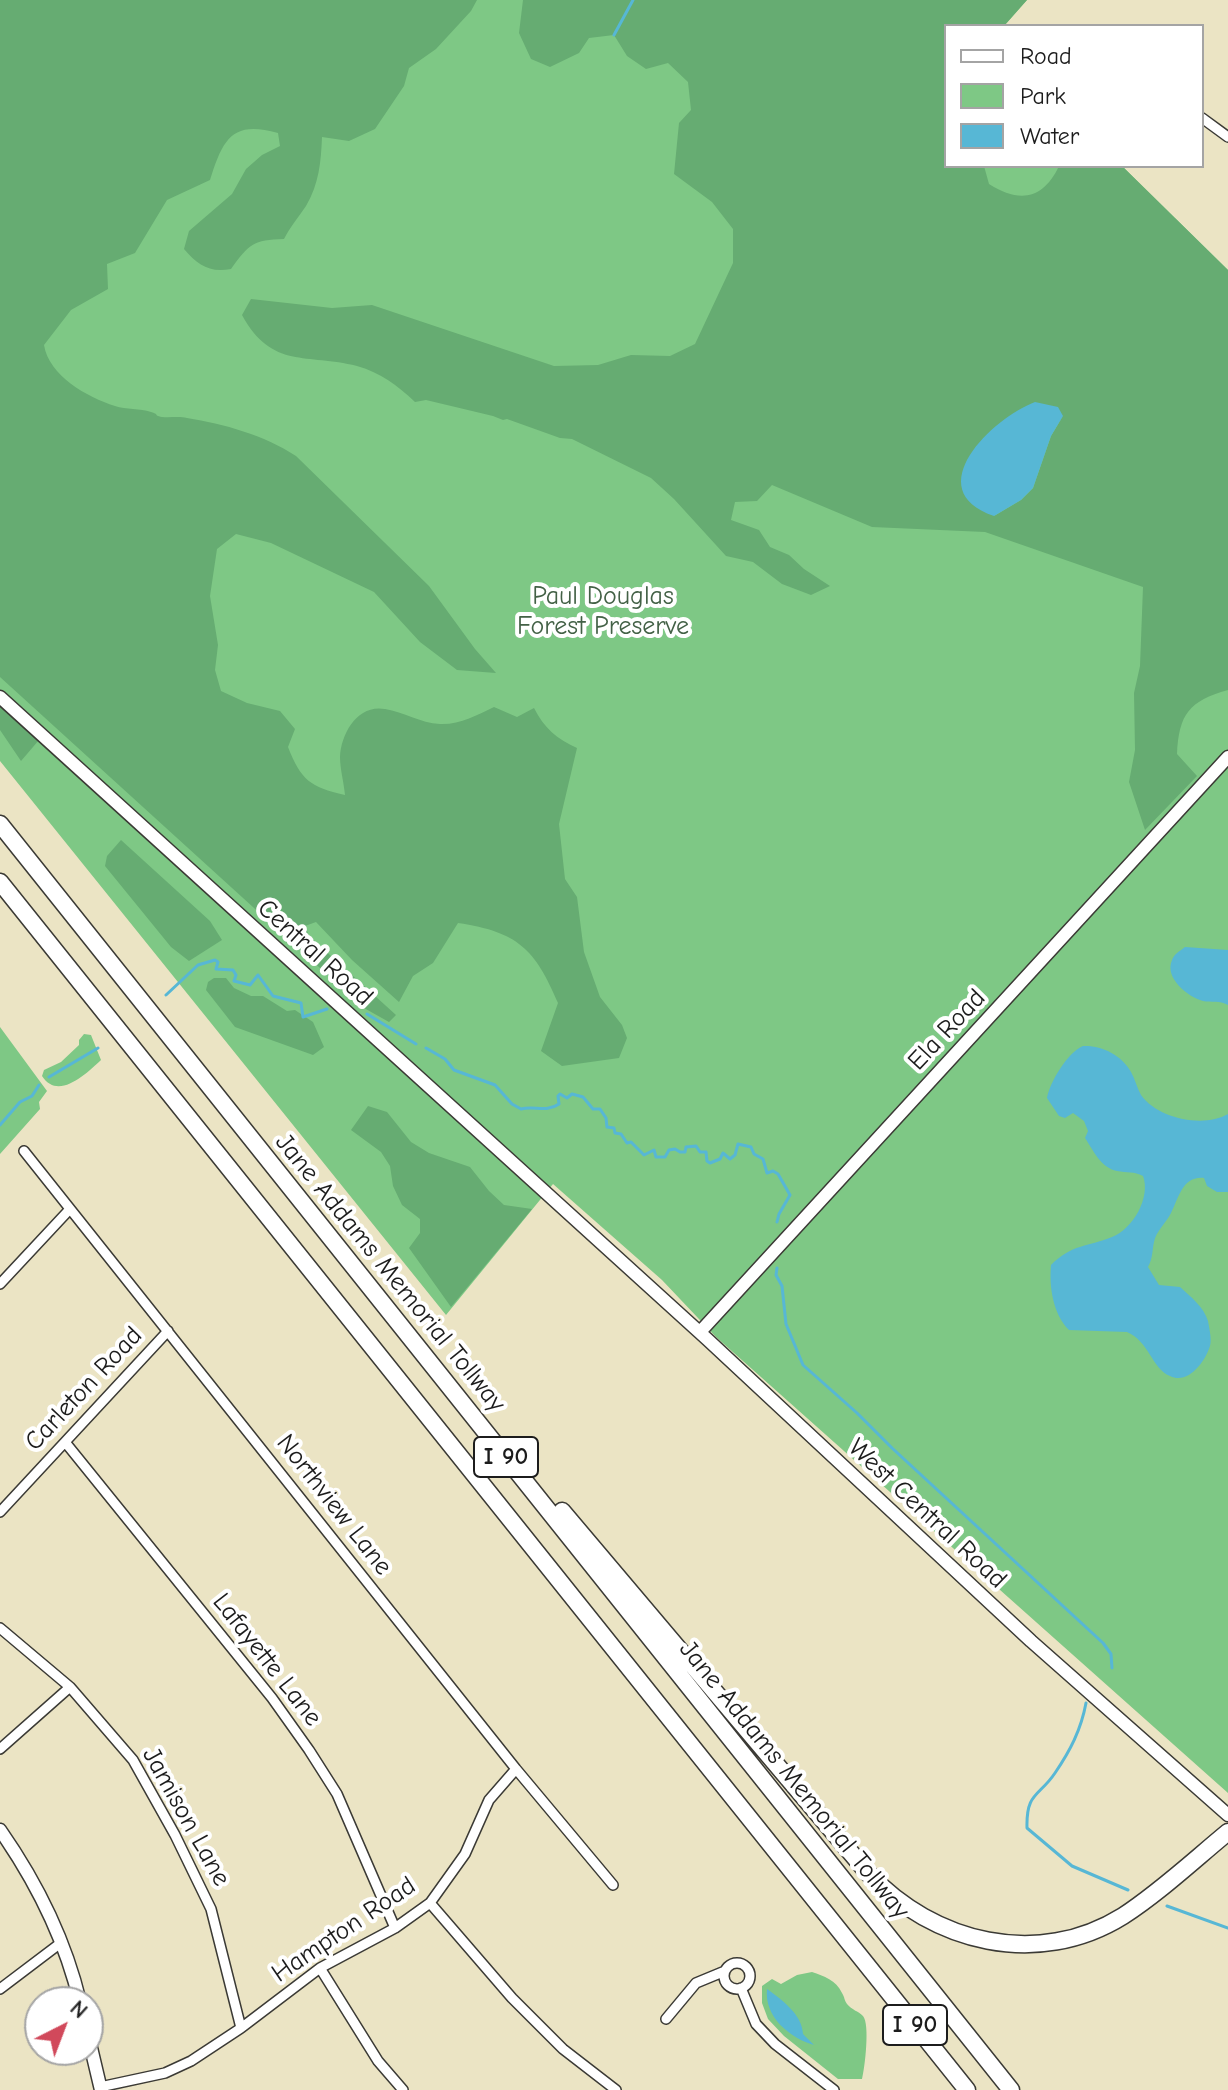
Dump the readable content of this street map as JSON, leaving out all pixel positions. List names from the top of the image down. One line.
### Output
{"streets":{"highway":["Jane Addams Memorial Tollway","I 90"],"street":["Central Road","Ela Road","Carleton Road","Northview Lane","West Central Road","Lafayette Lane","Jamison Lane","Hampton Road"]},"crossings":[["Central Road","West Central Road"],["Ela Road","West Central Road"],["Carleton Road","Northview Lane"],["Carleton Road","Lafayette Lane"],["Northview Lane","Hampton Road"],["Lafayette Lane","Hampton Road"],["Jamison Lane","Hampton Road"]],"parks":["Paul Douglas Forest Preserve"],"legend":["Road","Park","Water"],"north":"top right"}
